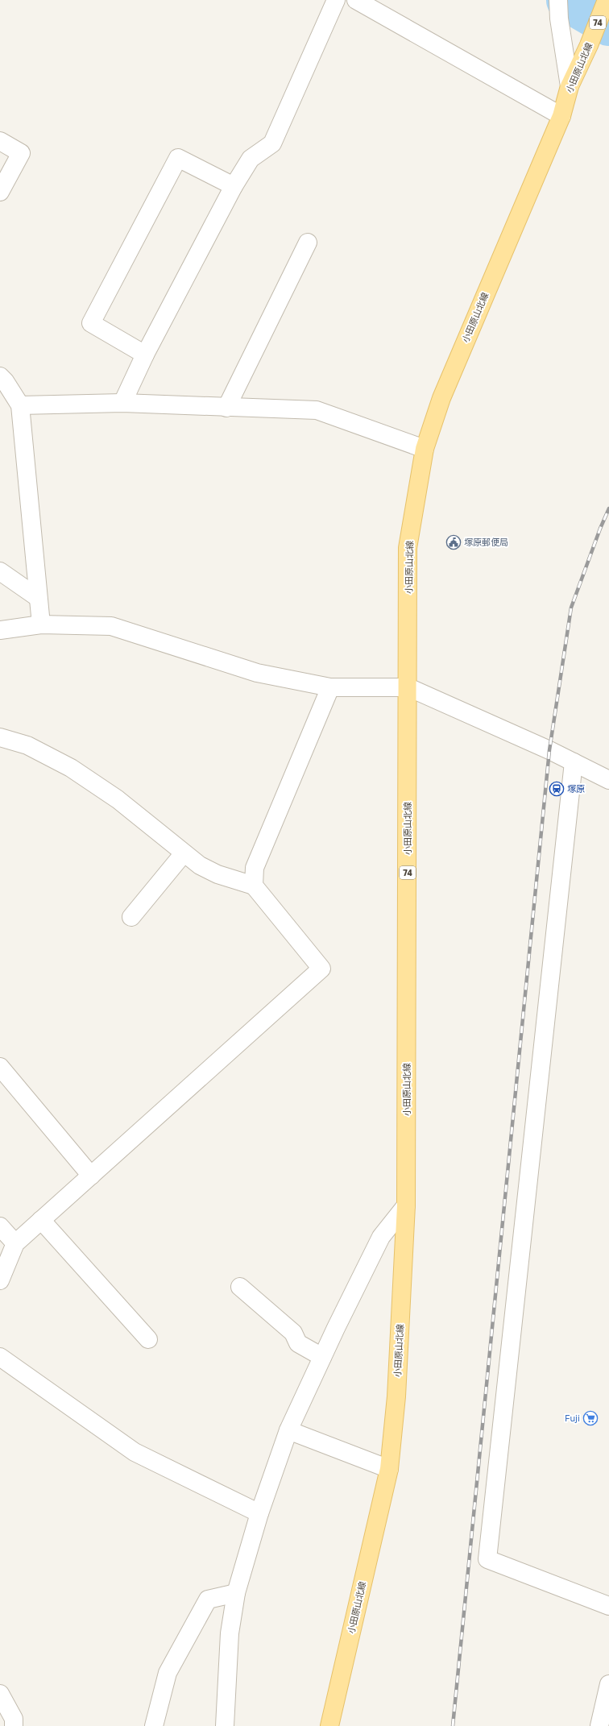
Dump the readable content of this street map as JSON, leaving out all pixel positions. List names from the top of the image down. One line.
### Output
{"streets":{"main road":["74","小田原山北線"]},"places":{"public building":["塚原郵便局"],"station":["塚原"],"supermarket":["Fuji"]}}
